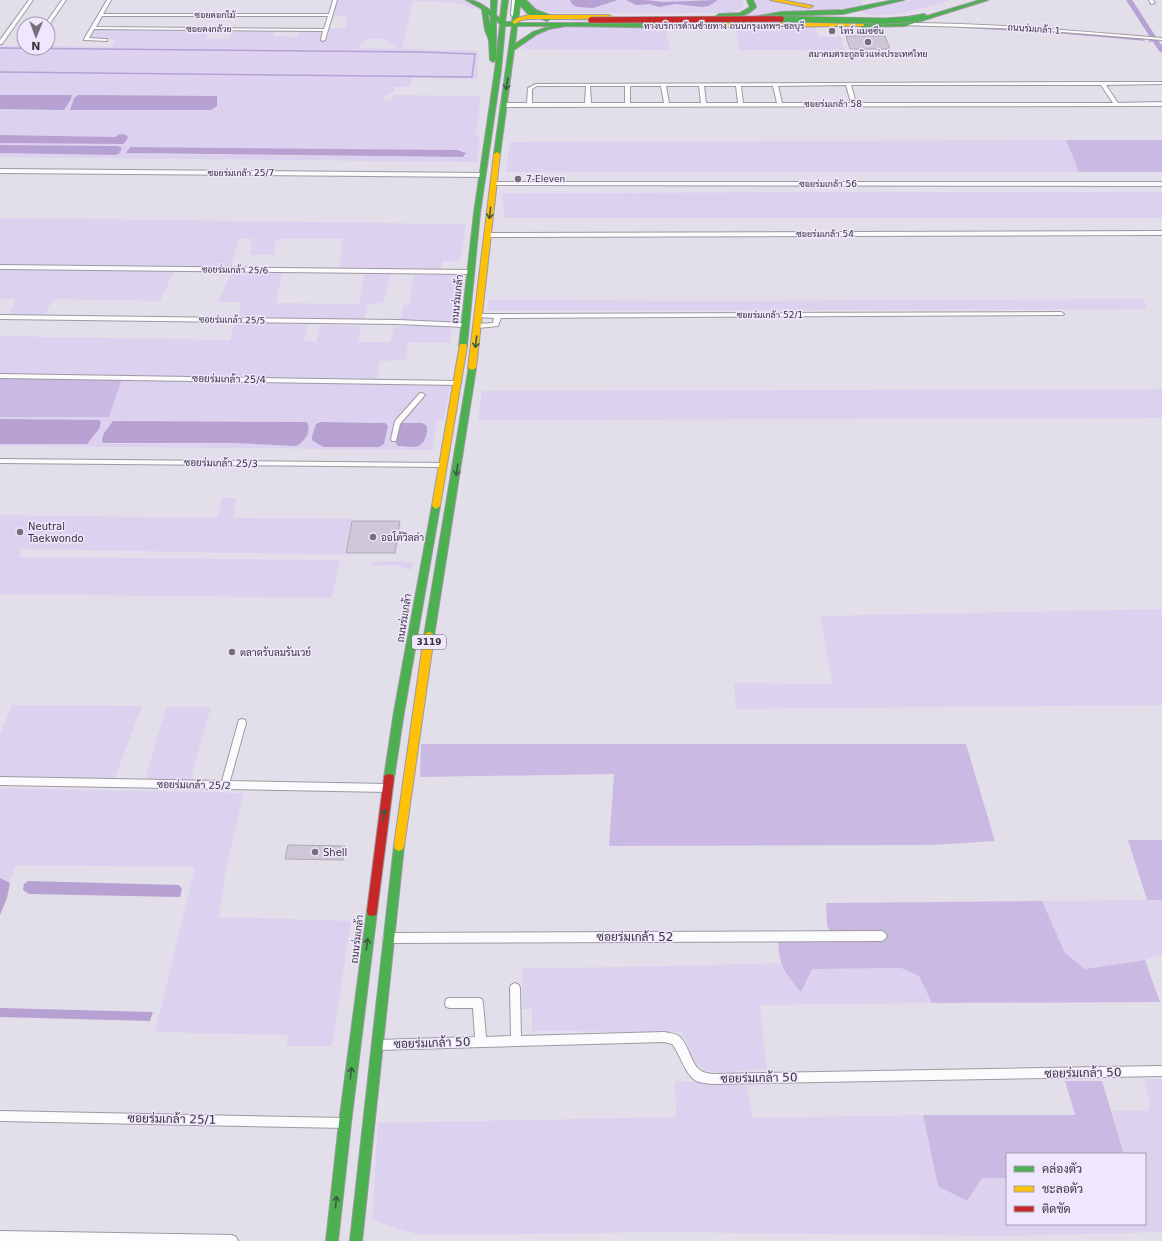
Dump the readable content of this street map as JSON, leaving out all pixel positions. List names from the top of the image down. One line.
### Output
{"streets":{"main road":["ทางบริการด้านซ้ายทาง ถนนกรุงเทพฯ-ชลบุรี","ถนนร่มเกล้า","3119"],"street":["ซอยดอกไม้","ซอยดงกล้วย","ถนนร่มเกล้า 1","ซอยร่มเกล้า 58","ซอยร่มเกล้า 25/7","ซอยร่มเกล้า 56","ซอยร่มเกล้า 54","ซอยร่มเกล้า 25/6","ซอยร่มเกล้า 52/1","ซอยร่มเกล้า 25/5","ซอยร่มเกล้า 25/4","ซอยร่มเกล้า 25/3","ซอยร่มเกล้า 25/2","ซอยร่มเกล้า 52","ซอยร่มเกล้า 50","ซอยร่มเกล้า 25/1"]},"crossings":[["ทางบริการด้านซ้ายทาง ถนนกรุงเทพฯ-ชลบุรี","ถนนร่มเกล้า 1"],["ทางบริการด้านซ้ายทาง ถนนกรุงเทพฯ-ชลบุรี","ถนนร่มเกล้า"],["ทางบริการด้านซ้ายทาง ถนนกรุงเทพฯ-ชลบุรี","3119"],["ซอยร่มเกล้า 58","3119"],["ซอยร่มเกล้า 25/7","ถนนร่มเกล้า"],["ซอยร่มเกล้า 56","3119"],["ซอยร่มเกล้า 54","3119"],["ซอยร่มเกล้า 25/6","ถนนร่มเกล้า"],["ถนนร่มเกล้า","ซอยร่มเกล้า 25/5"],["ถนนร่มเกล้า","ซอยร่มเกล้า 25/4"],["ถนนร่มเกล้า","ซอยร่มเกล้า 25/3"],["ถนนร่มเกล้า","ซอยร่มเกล้า 25/2"],["ถนนร่มเกล้า","ซอยร่มเกล้า 25/1"],["ซอยร่มเกล้า 52/1","3119"],["3119","ซอยร่มเกล้า 52"],["3119","ซอยร่มเกล้า 50"]],"places":["ไทร์ แมชชีน","สมาคมตระกูลจิวแห่งประเทศไทย","7-Eleven","Neutral Taekwondo","ออโต้วิลล่า","ตลาดรับลมรันเวย์","Shell"],"legend":["คล่องตัว","ชะลอตัว","ติดขัด"],"north":"bottom"}
